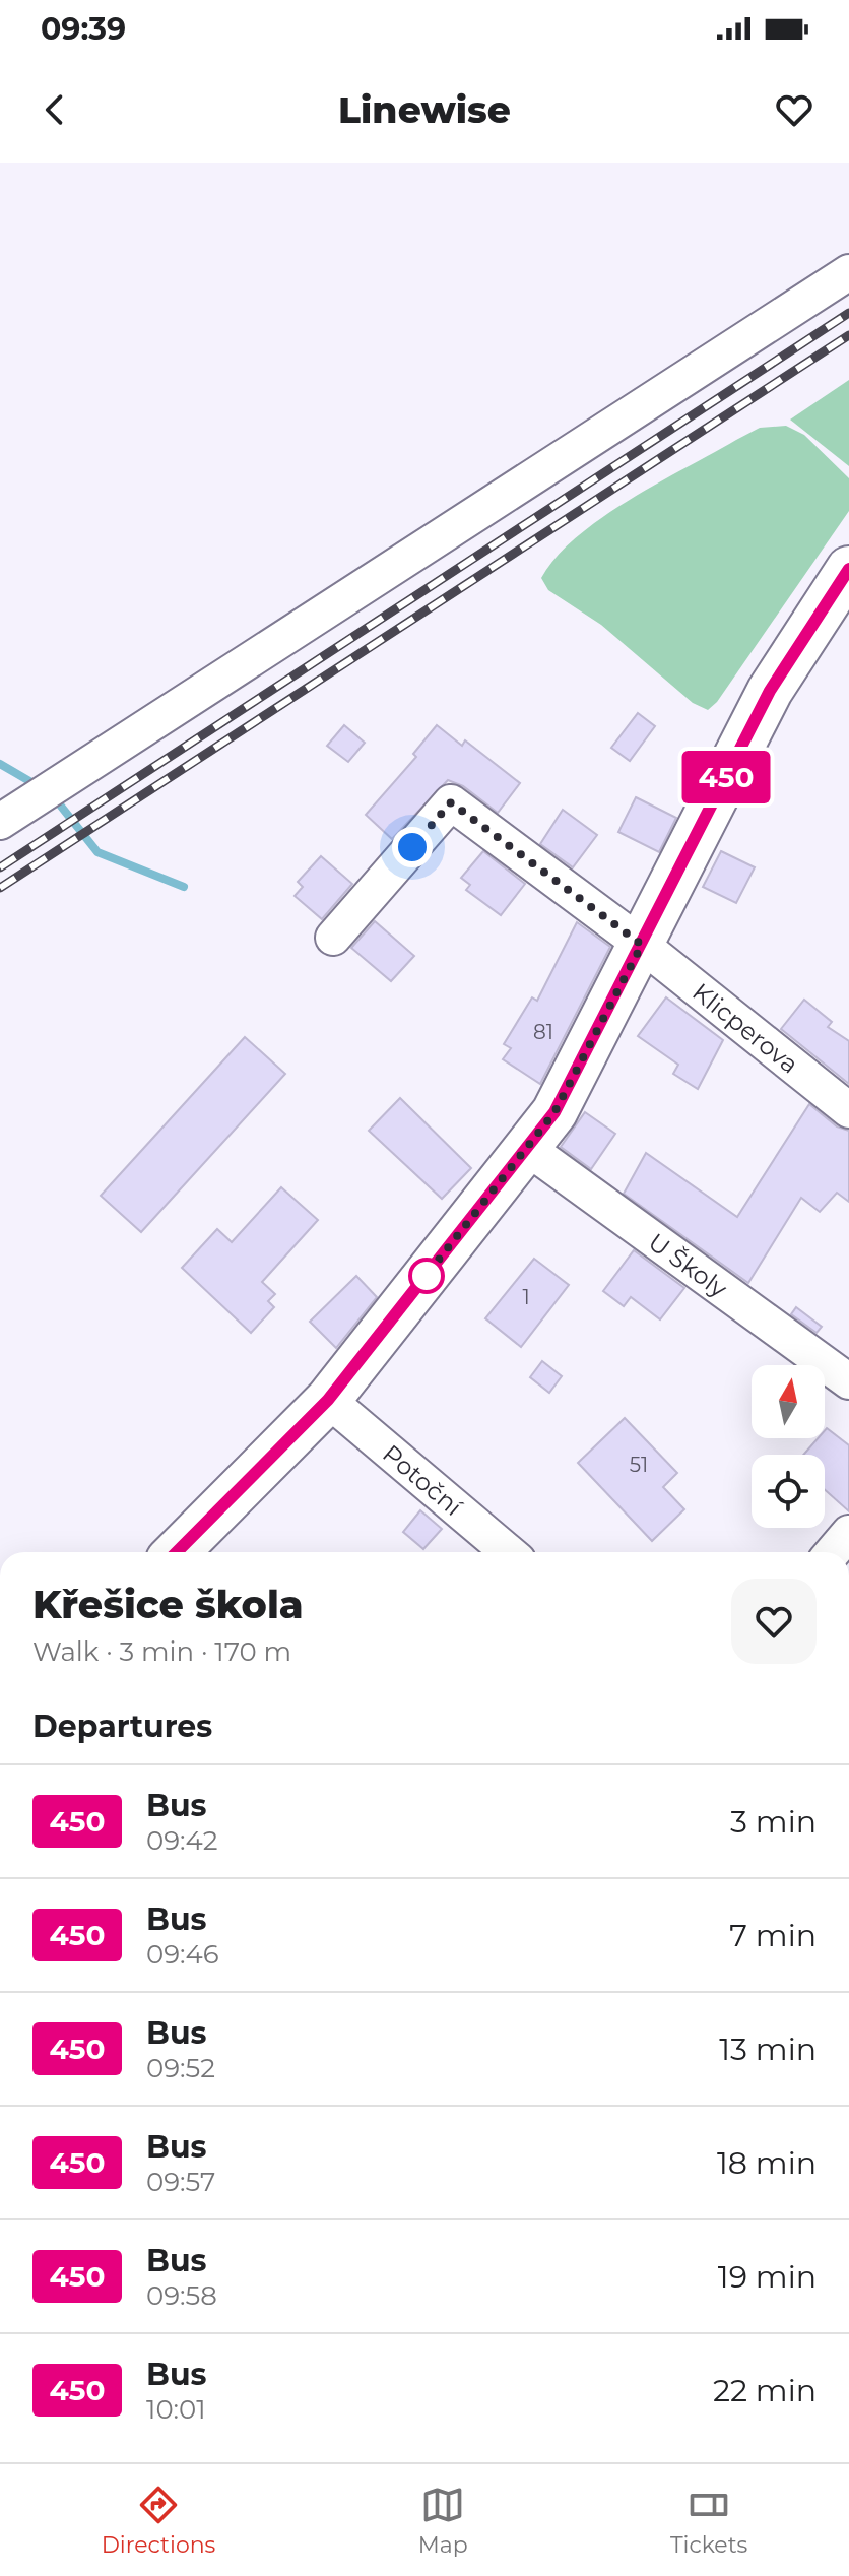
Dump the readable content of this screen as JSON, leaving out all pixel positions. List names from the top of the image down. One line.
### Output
{"streets":{"street":["Klicperova","U Školy","Potoční"]},"lines":["bus line 450"],"house_numbers":["81","1","51"],"north":"top","page":{"status":"09:39","header":"Linewise","on_map":"450","heading":[["Křešice škola","Walk · 3 min · 170 m"],"Departures"],"list":[{"mark":"450","name":"Bus","note":"09:42","value":"3 min"},{"mark":"450","name":"Bus","note":"09:46","value":"7 min"},{"mark":"450","name":"Bus","note":"09:52","value":"13 min"},{"mark":"450","name":"Bus","note":"09:57","value":"18 min"},{"mark":"450","name":"Bus","note":"09:58","value":"19 min"},{"mark":"450","name":"Bus","note":"10:01","value":"22 min"}],"tabs":["Directions","Map","Tickets"]}}
